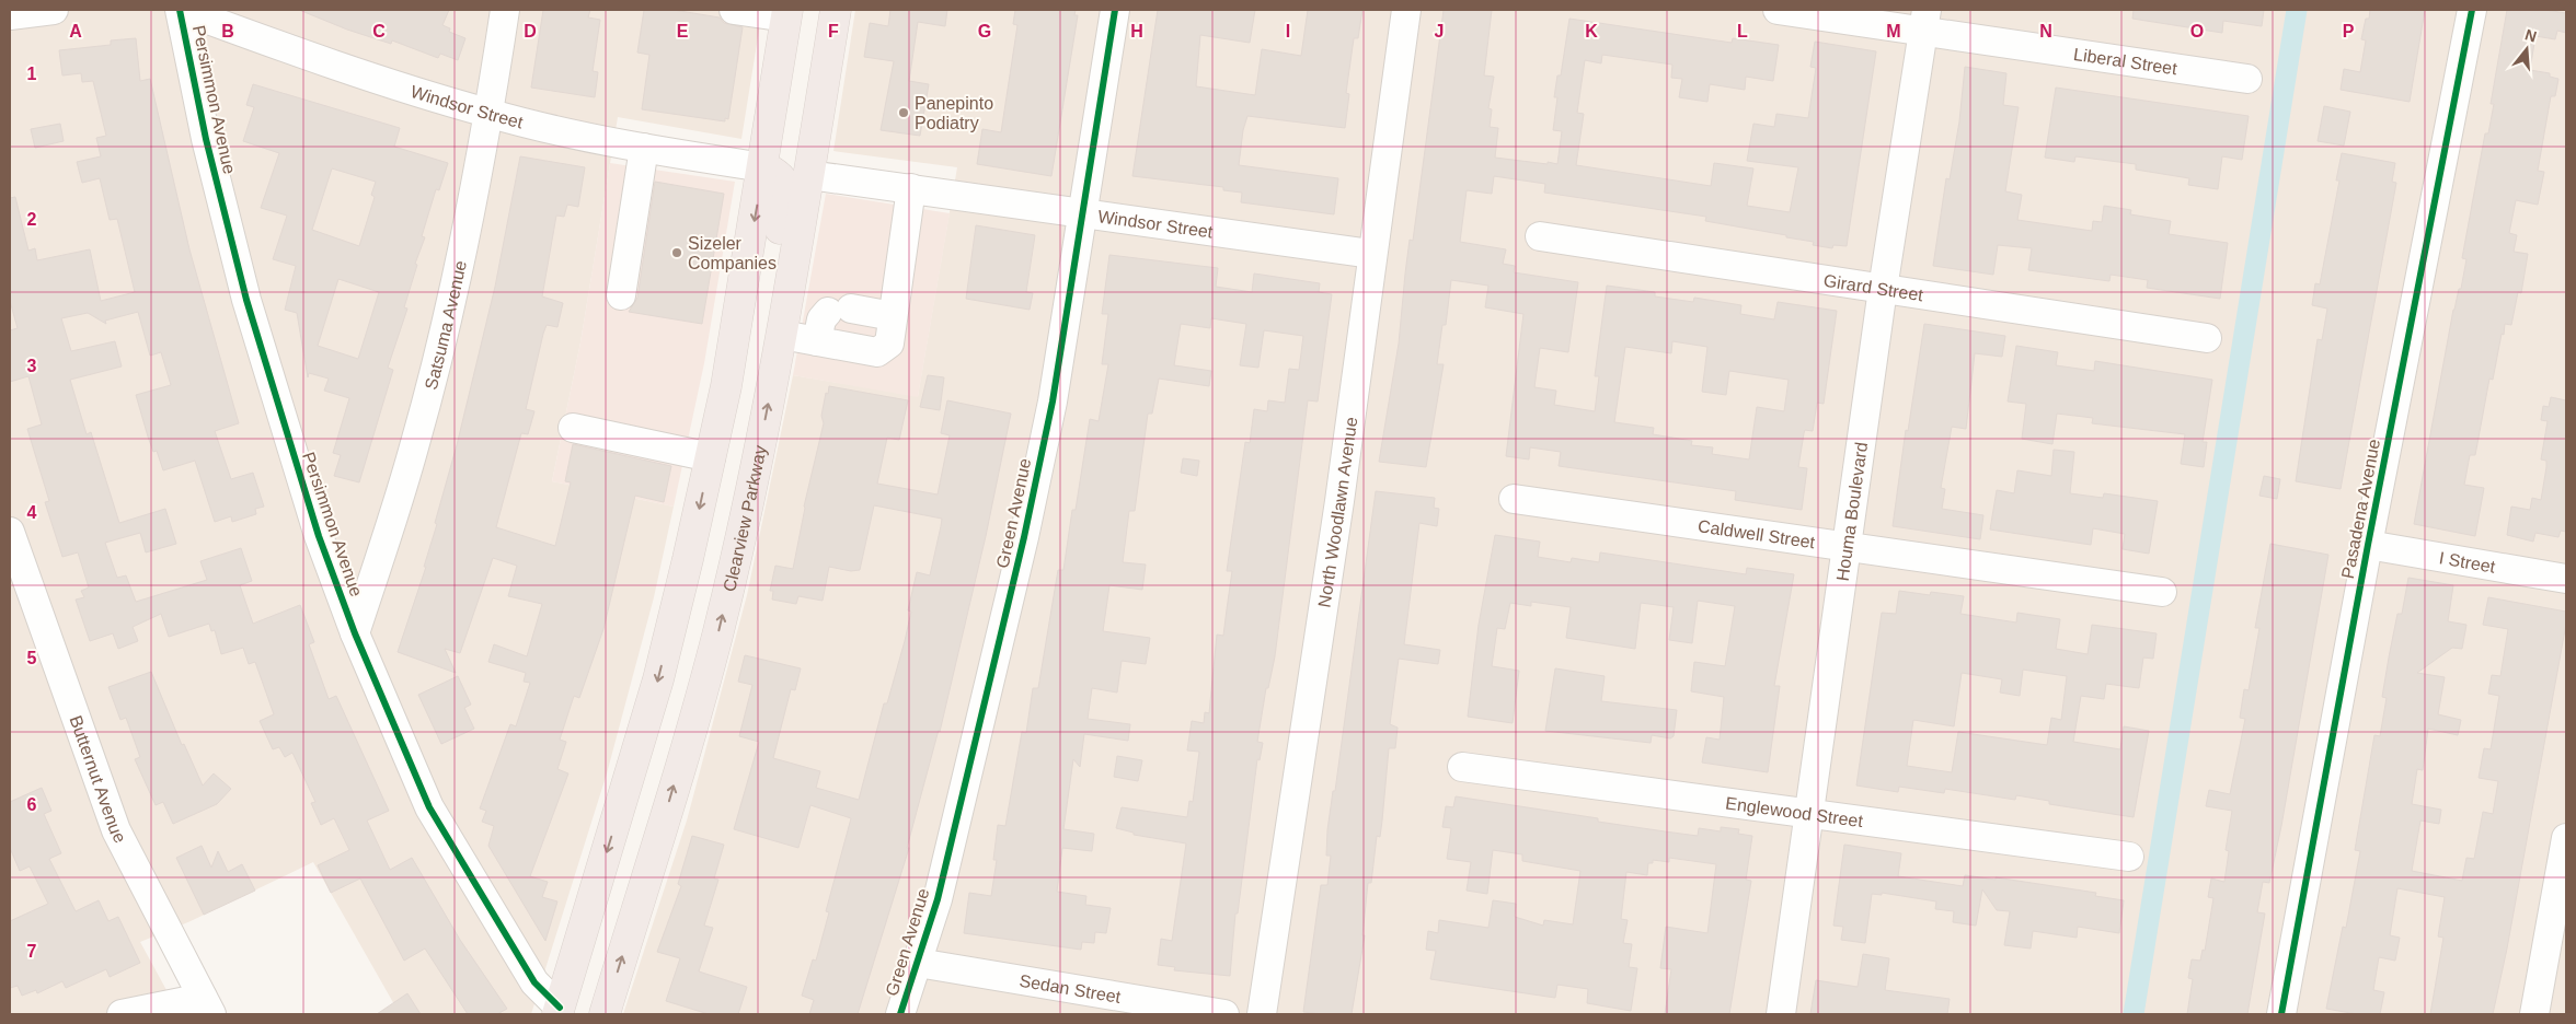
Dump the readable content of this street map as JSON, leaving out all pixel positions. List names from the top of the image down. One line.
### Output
{"streets":{"highway":["Clearview Parkway"],"street":["Liberal Street","Persimmon Avenue","Windsor Street","Girard Street","Satsuma Avenue","Pasadena Avenue","North Woodlawn Avenue","Houma Boulevard","Green Avenue","Caldwell Street","I Street","Butternut Avenue","Englewood Street","Sedan Street"]},"crossings":[["Liberal Street","Houma Boulevard"],["Persimmon Avenue","Windsor Street"],["Persimmon Avenue","Satsuma Avenue"],["Windsor Street","Satsuma Avenue"],["Windsor Street","North Woodlawn Avenue"],["Windsor Street","Green Avenue"],["Windsor Street","Clearview Parkway"],["Girard Street","Houma Boulevard"],["Pasadena Avenue","I Street"],["Houma Boulevard","Caldwell Street"],["Houma Boulevard","Englewood Street"],["Green Avenue","Sedan Street"]],"places":["Panepinto Podiatry","Sizeler Companies"],"north":"top","grid":{"columns":["A","B","C","D","E","F","G","H","I","J","K","L","M","N","O","P"],"rows":["1","2","3","4","5","6","7"]}}
